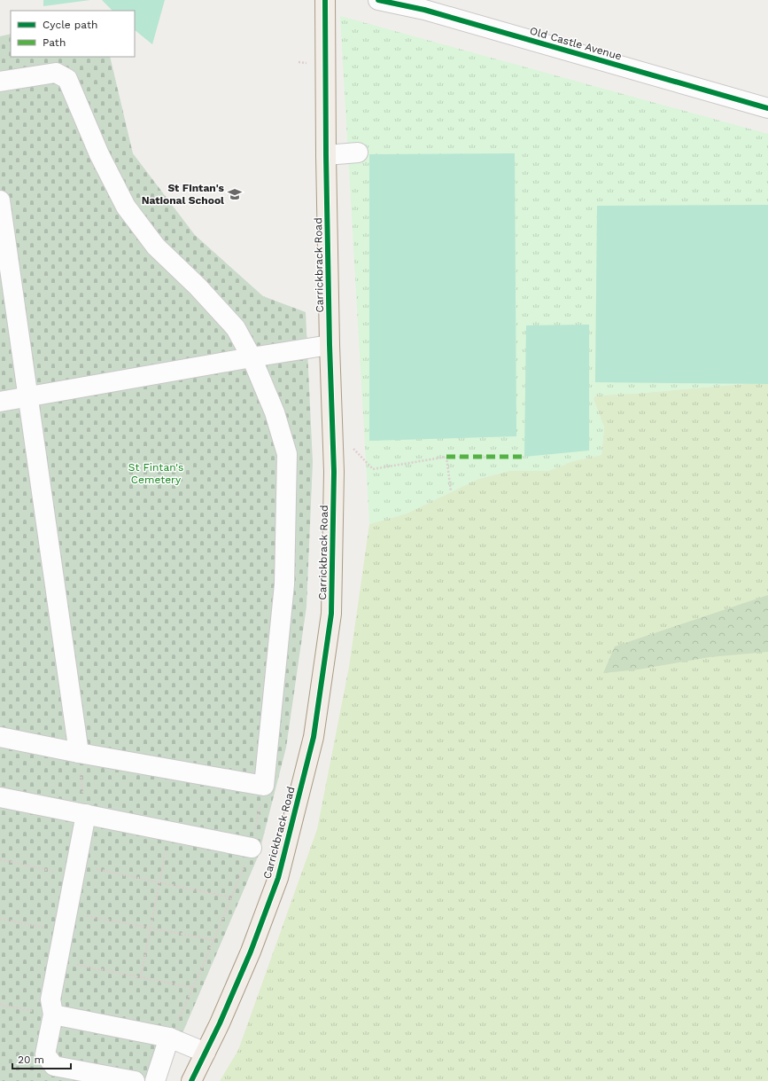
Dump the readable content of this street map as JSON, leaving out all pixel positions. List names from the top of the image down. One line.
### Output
{"streets":{"main road":["Carrickbrack Road"],"street":["Old Castle Avenue"]},"parks":["St Fintan's Cemetery"],"places":{"school or university":["St Fintan's National School"]},"legend":["Cycle path","Path"],"scale_bar":"20 m"}
